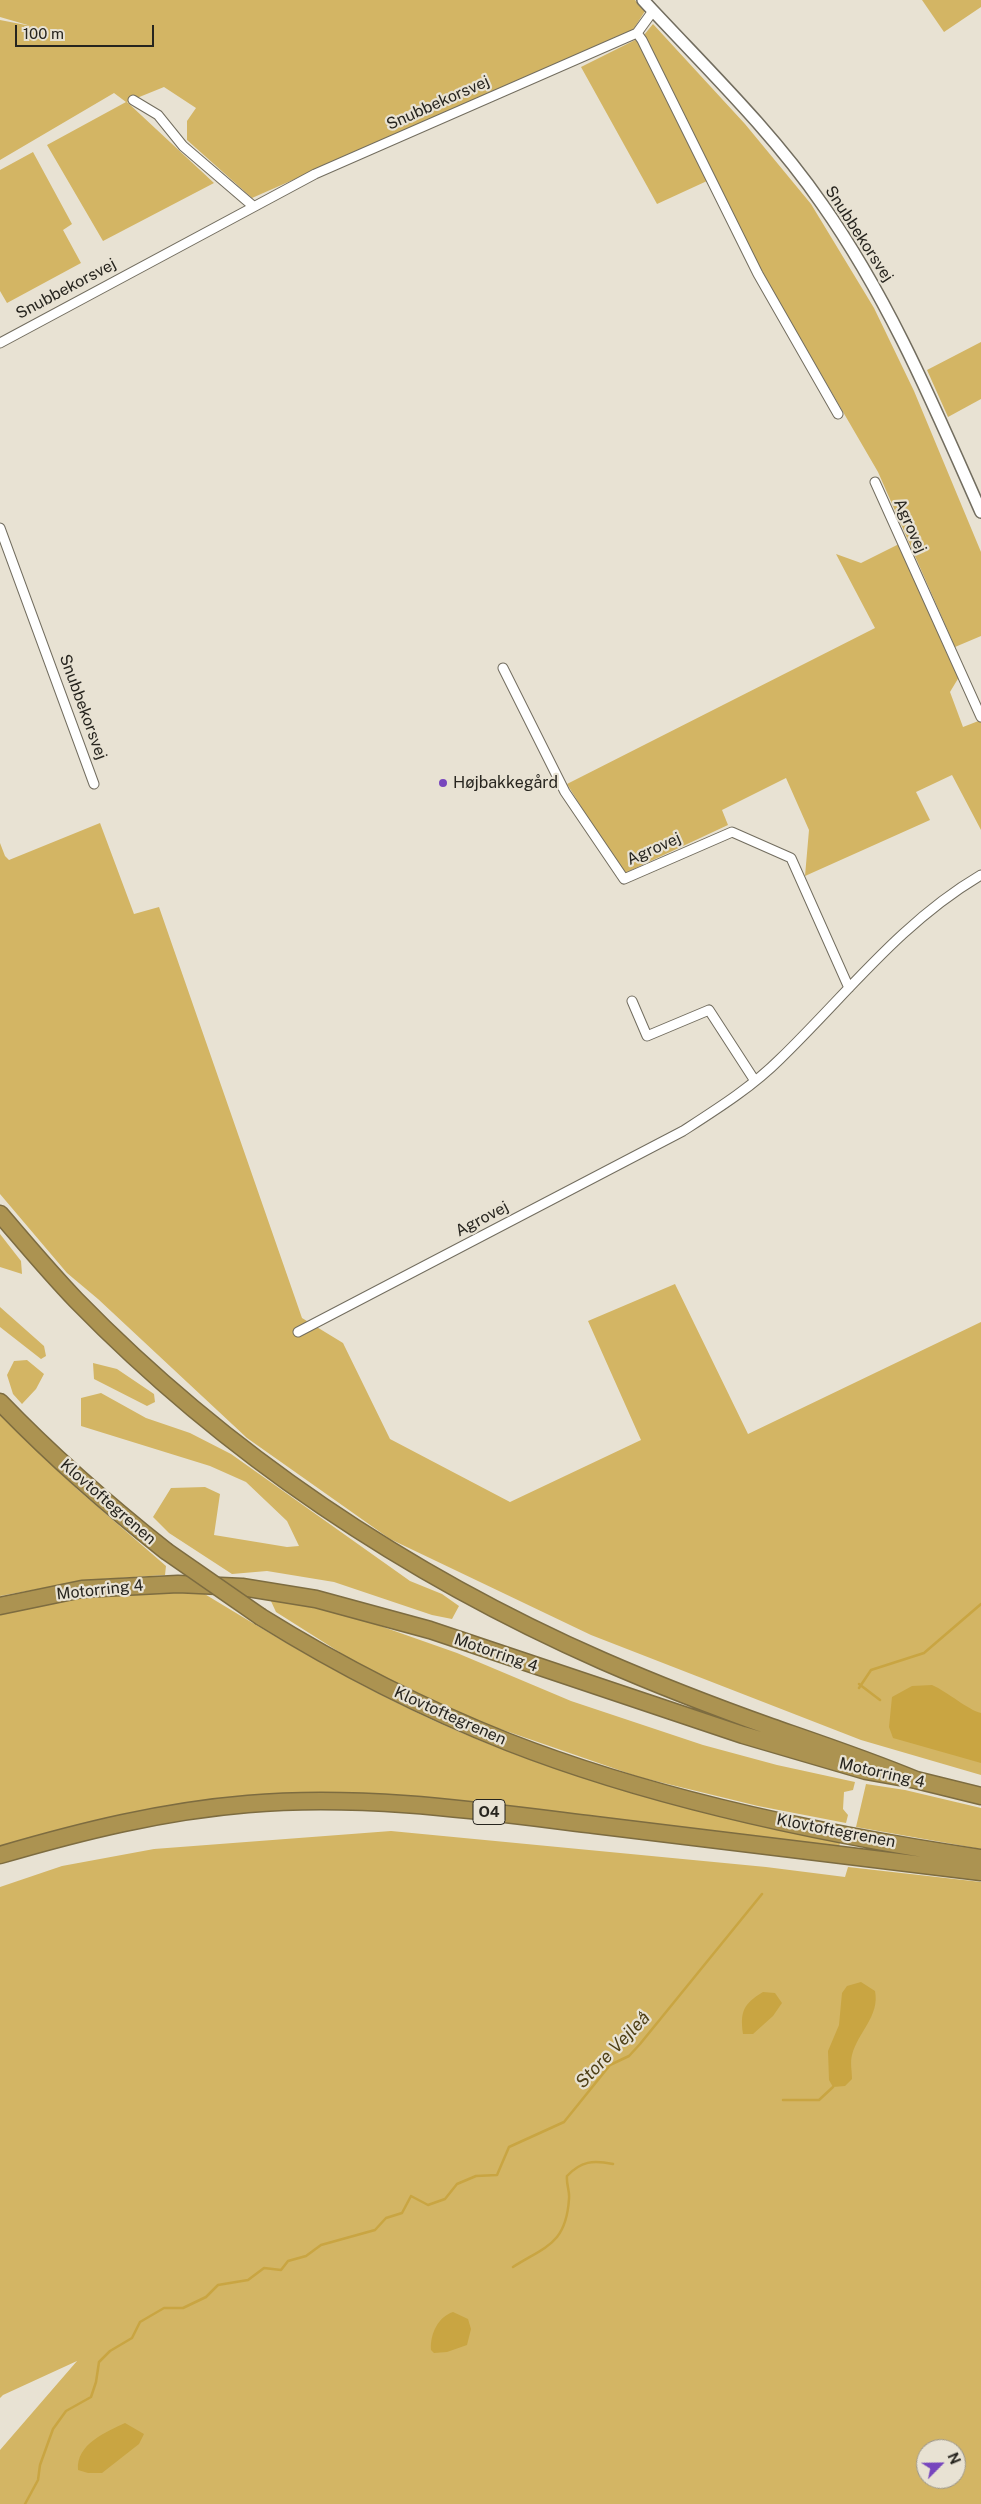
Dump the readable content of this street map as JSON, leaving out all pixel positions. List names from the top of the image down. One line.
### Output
{"streets":{"highway":["Klovtoftegrenen","Motorring 4","O4"],"street":["Snubbekorsvej","Agrovej"]},"water":["Store Vejleå"],"places":["Højbakkegård"],"scale_bar":"100 m","north":"top right"}
